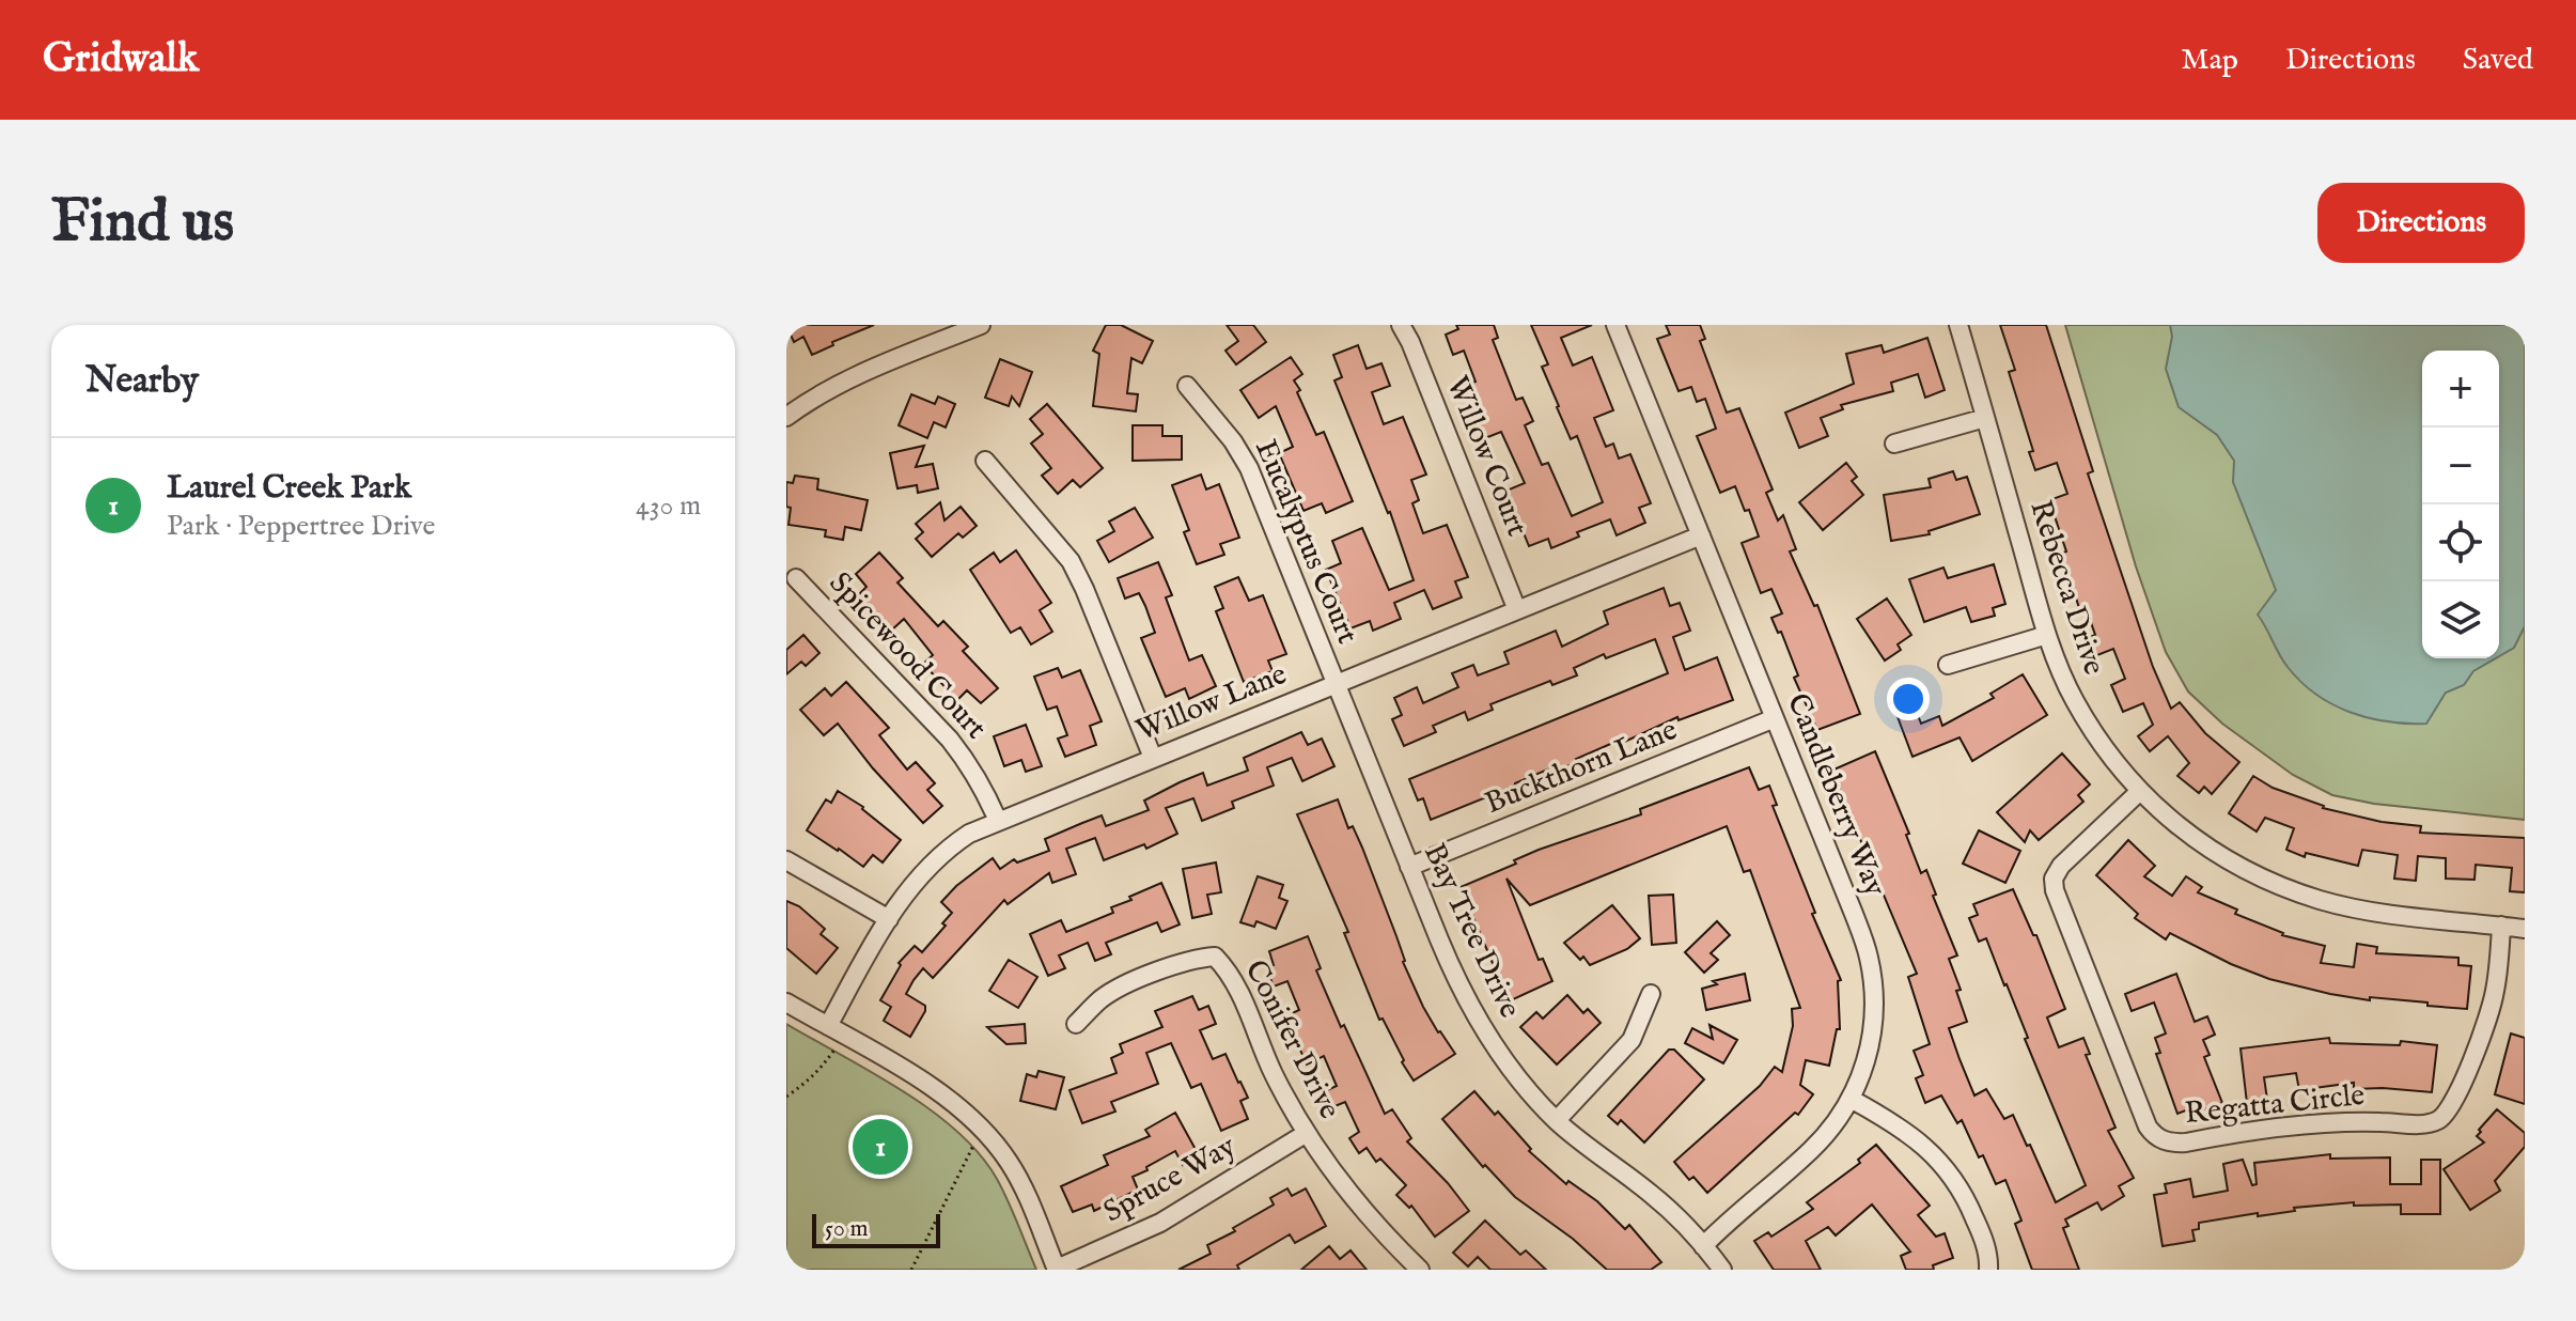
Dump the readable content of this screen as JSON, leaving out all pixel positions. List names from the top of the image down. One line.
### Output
{"streets":{"street":["Willow Court","Eucalyptus Court","Rebecca Drive","Spicewood Court","Willow Lane","Buckthorn Lane","Candleberry Way","Bay Tree Drive","Conifer Drive","Regatta Circle","Spruce Way"]},"crossings":[["Willow Court","Willow Lane"],["Eucalyptus Court","Willow Lane"],["Eucalyptus Court","Bay Tree Drive"],["Rebecca Drive","Regatta Circle"],["Spicewood Court","Willow Lane"],["Willow Lane","Candleberry Way"],["Willow Lane","Bay Tree Drive"],["Buckthorn Lane","Candleberry Way"],["Buckthorn Lane","Bay Tree Drive"],["Candleberry Way","Bay Tree Drive"],["Conifer Drive","Spruce Way"]],"scale_bar":"50 m","page":{"header":"Gridwalk","nav":["Map","Directions","Saved"],"buttons":"Directions","title":"Find us","heading":"Nearby","map_buttons":["+","−"],"list":[{"mark":"1","name":"Laurel Creek Park","note":"Park · Peppertree Drive","value":"430 m"}],"pins":"1","scale":"50 m"}}
